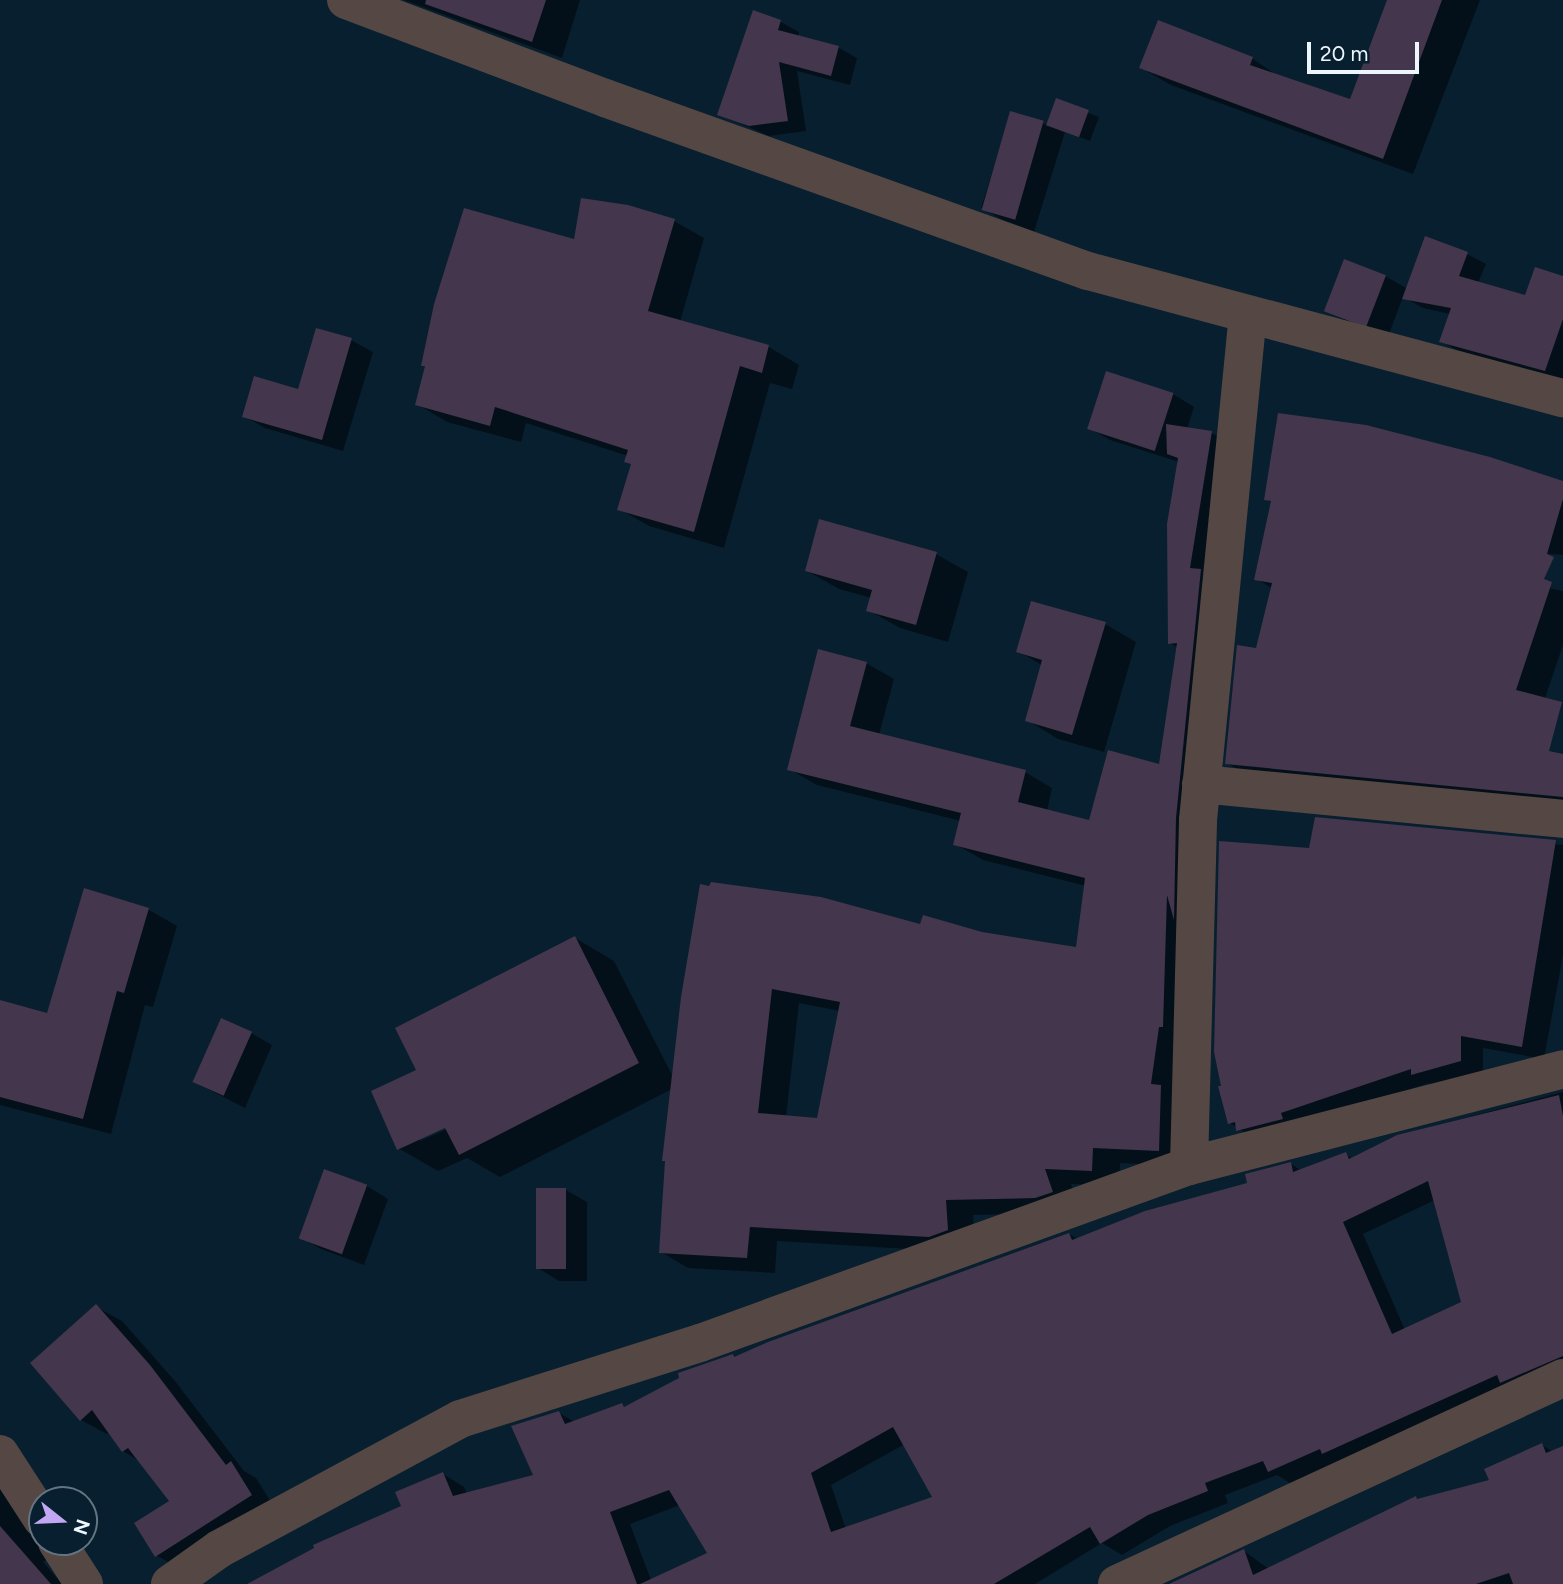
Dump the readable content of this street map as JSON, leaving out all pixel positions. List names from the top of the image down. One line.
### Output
{"scale_bar":"20 m","north":"right"}
